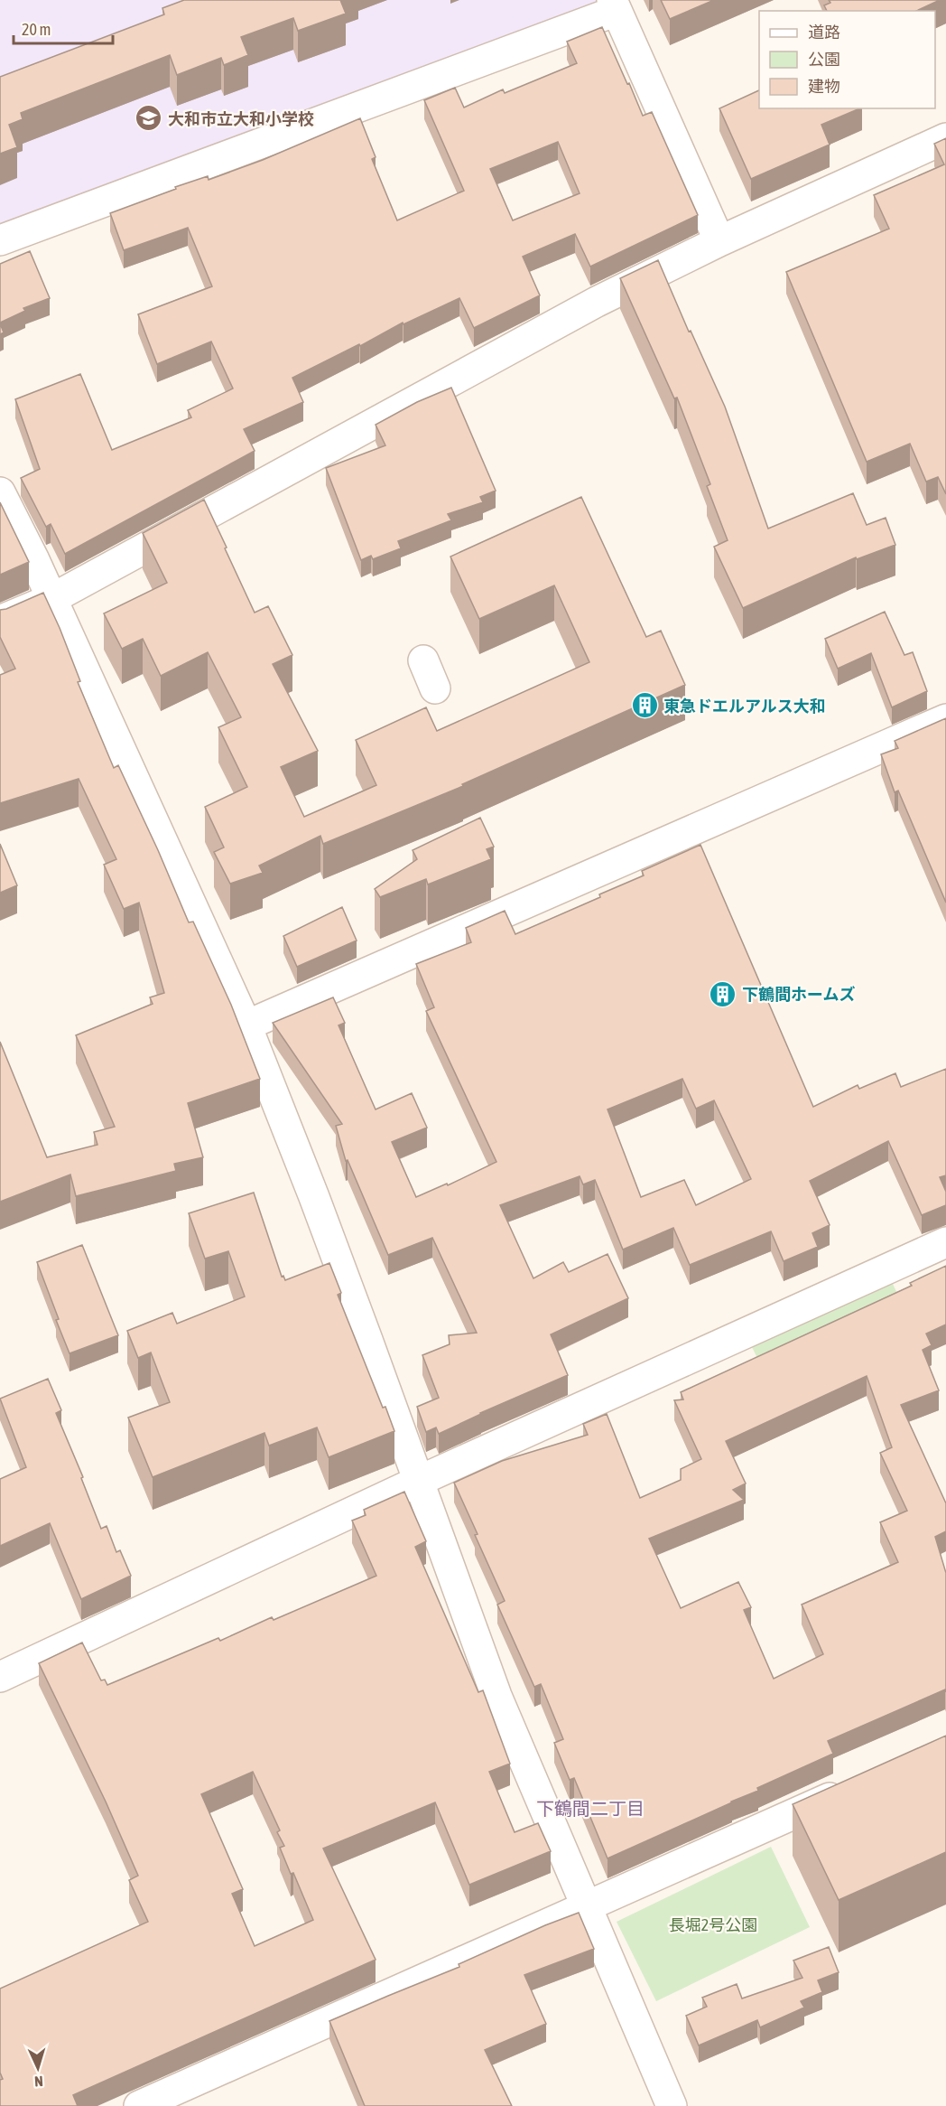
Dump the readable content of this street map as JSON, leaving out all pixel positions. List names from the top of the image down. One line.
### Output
{"districts":["下鶴間二丁目"],"parks":["長堀2号公園"],"places":{"school or university":["大和市立大和小学校"],"building":["東急ドエルアルス大和","下鶴間ホームズ"]},"legend":["道路","公園","建物"],"scale_bar":"20 m","north":"bottom"}
